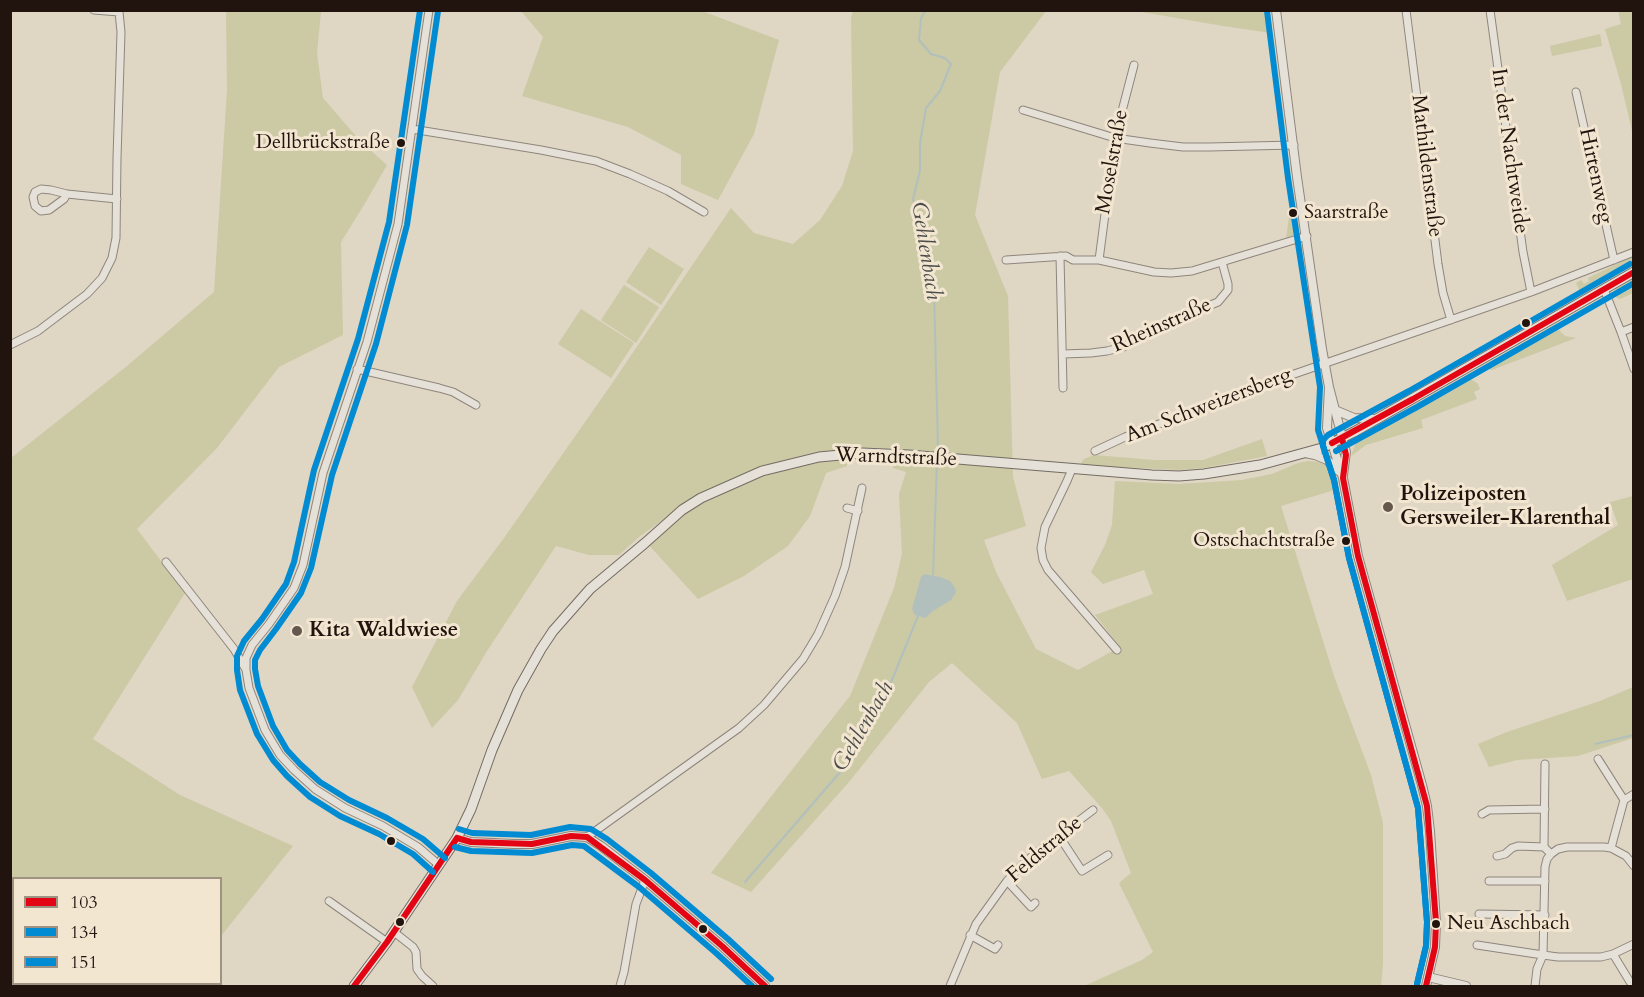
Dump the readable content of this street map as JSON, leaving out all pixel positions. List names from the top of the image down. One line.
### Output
{"streets":{"main road":["Warndtstraße"],"street":["In der Nachtweide","Moselstraße","Mathildenstraße","Hirtenweg","Rheinstraße","Am Schweizersberg","Feldstraße"]},"crossings":[["Moselstraße","Rheinstraße"]],"water":["Gehlenbach"],"places":["Dellbrückstraße","Saarstraße","Polizeiposten Gersweiler-Klarenthal","Ostschachtstraße","Kita Waldwiese","Neu Aschbach"],"lines":["transit line 134","transit line 151","transit line 103"],"legend":["103","134","151"]}
